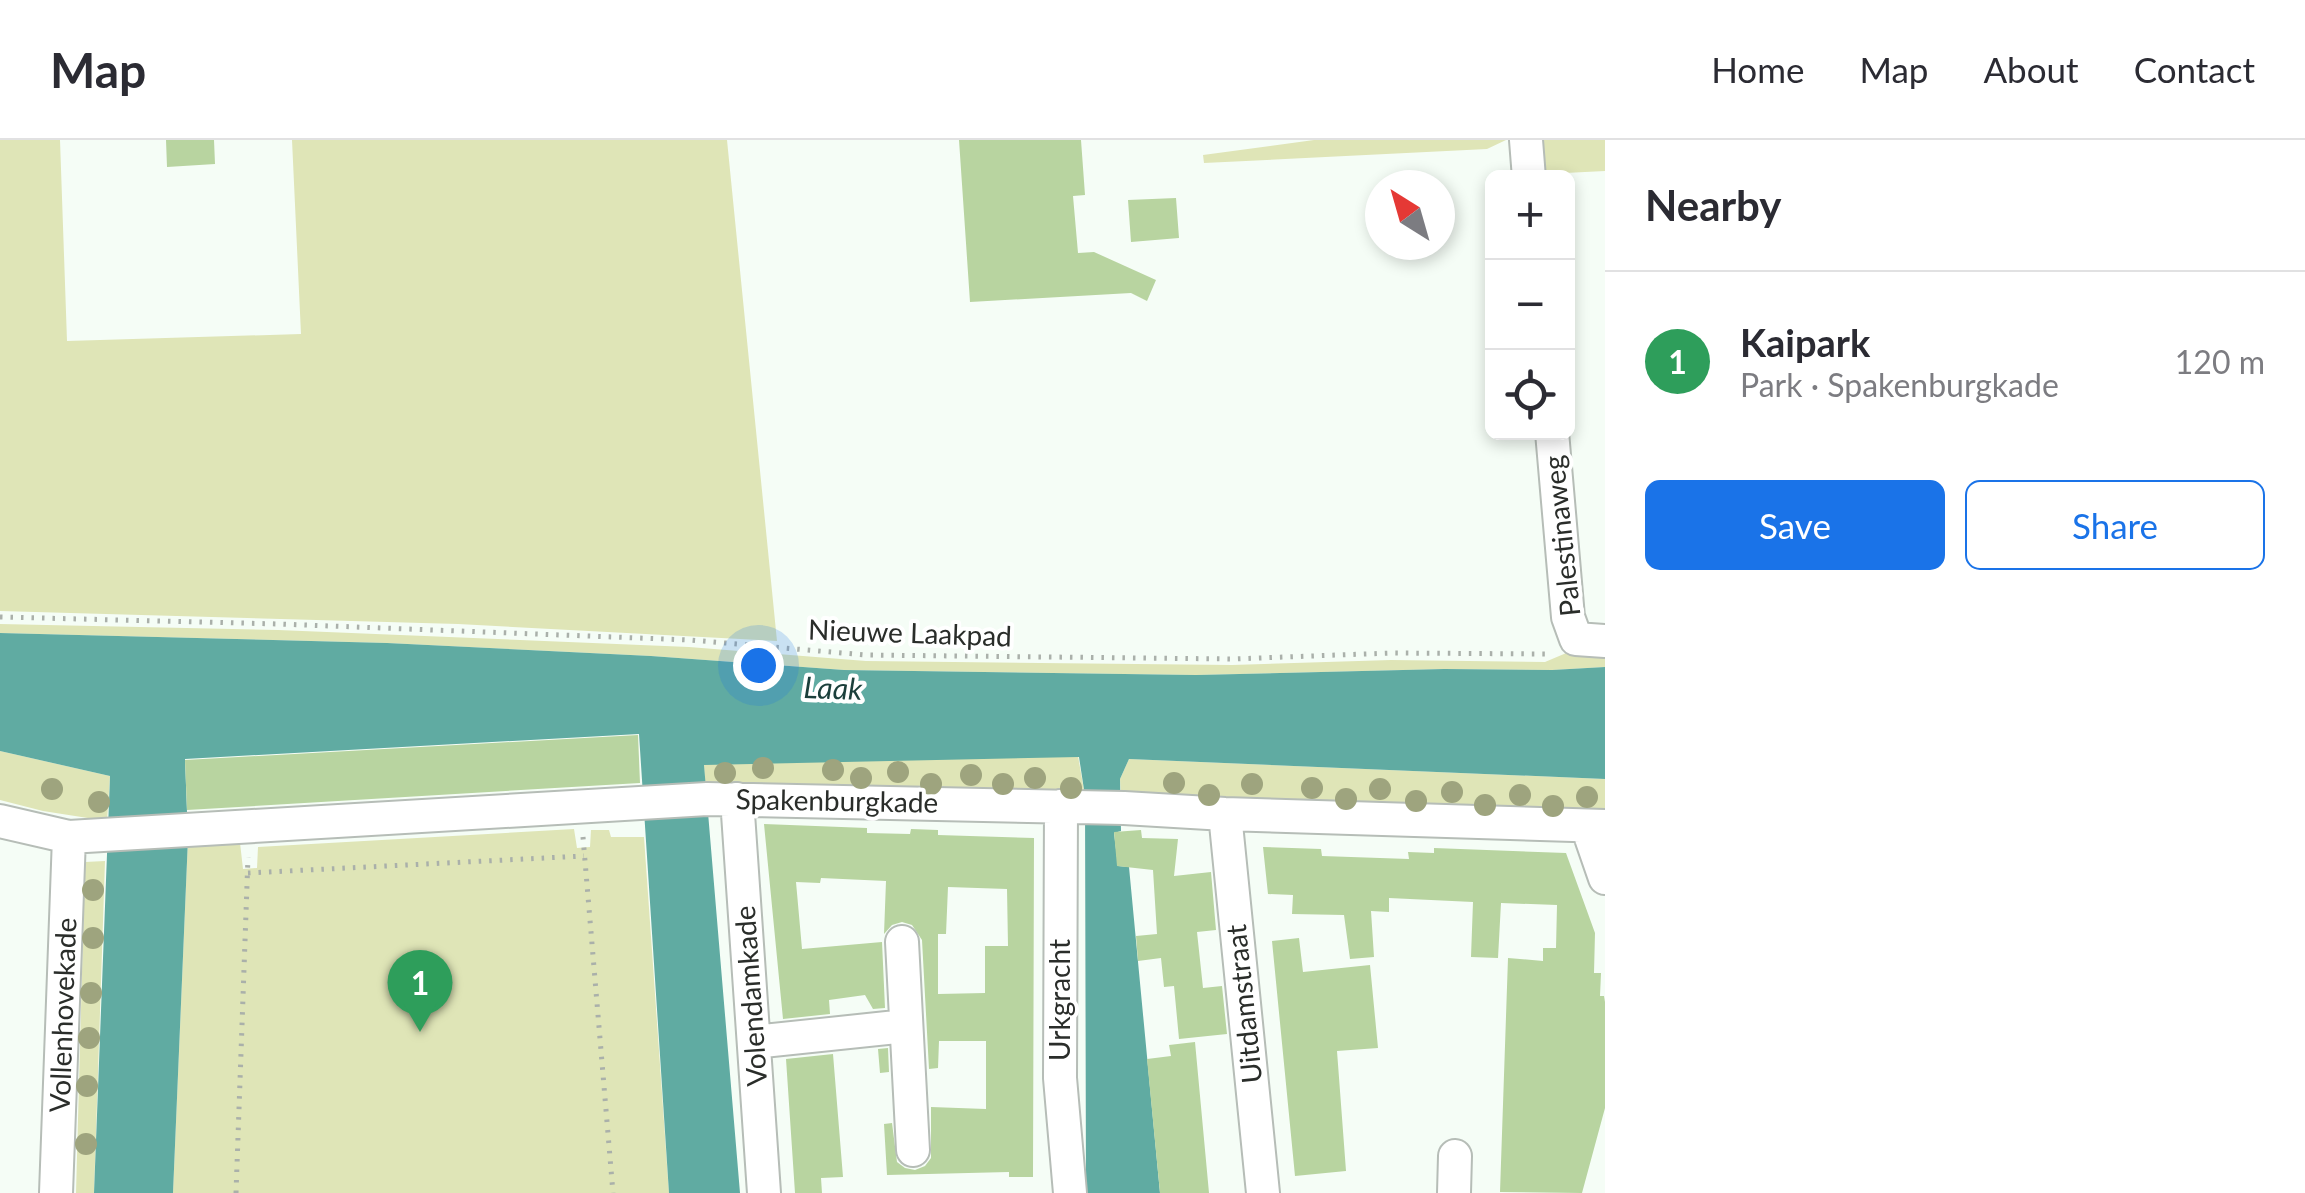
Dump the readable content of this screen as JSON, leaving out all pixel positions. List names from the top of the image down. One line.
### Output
{"streets":{"street":["Palestinaweg","Spakenburgkade","Volendamkade","Urkgracht","Uitdamstraat","Vollenhovekade"],"path":["Nieuwe Laakpad"]},"crossings":[["Palestinaweg","Nieuwe Laakpad"],["Spakenburgkade","Volendamkade"],["Spakenburgkade","Urkgracht"],["Spakenburgkade","Uitdamstraat"],["Spakenburgkade","Vollenhovekade"]],"water":["Laak"],"north":"top left","page":{"header":"Map","nav":["Home","Map","About","Contact"],"heading":"Nearby","map_buttons":["+","−"],"list":[{"mark":"1","name":"Kaipark","note":"Park · Spakenburgkade","value":"120 m"}],"buttons":["Save","Share"],"pins":"1"}}
